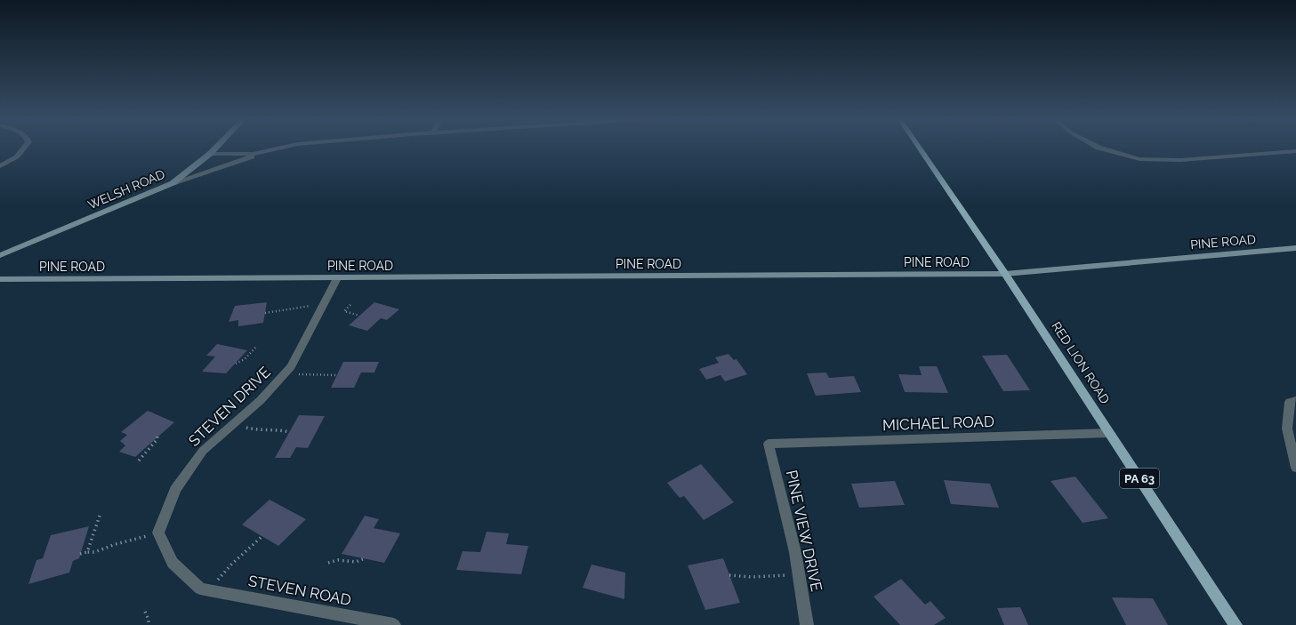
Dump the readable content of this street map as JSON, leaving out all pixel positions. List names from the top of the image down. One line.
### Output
{"streets":{"main road":["RED LION ROAD","PA 63"],"street":["WELSH ROAD","PINE ROAD","STEVEN DRIVE","MICHAEL ROAD","PINE VIEW DRIVE","STEVEN ROAD"]},"crossings":[["PINE ROAD","RED LION ROAD"],["PINE ROAD","STEVEN DRIVE"],["RED LION ROAD","MICHAEL ROAD"],["MICHAEL ROAD","PINE VIEW DRIVE"]]}
